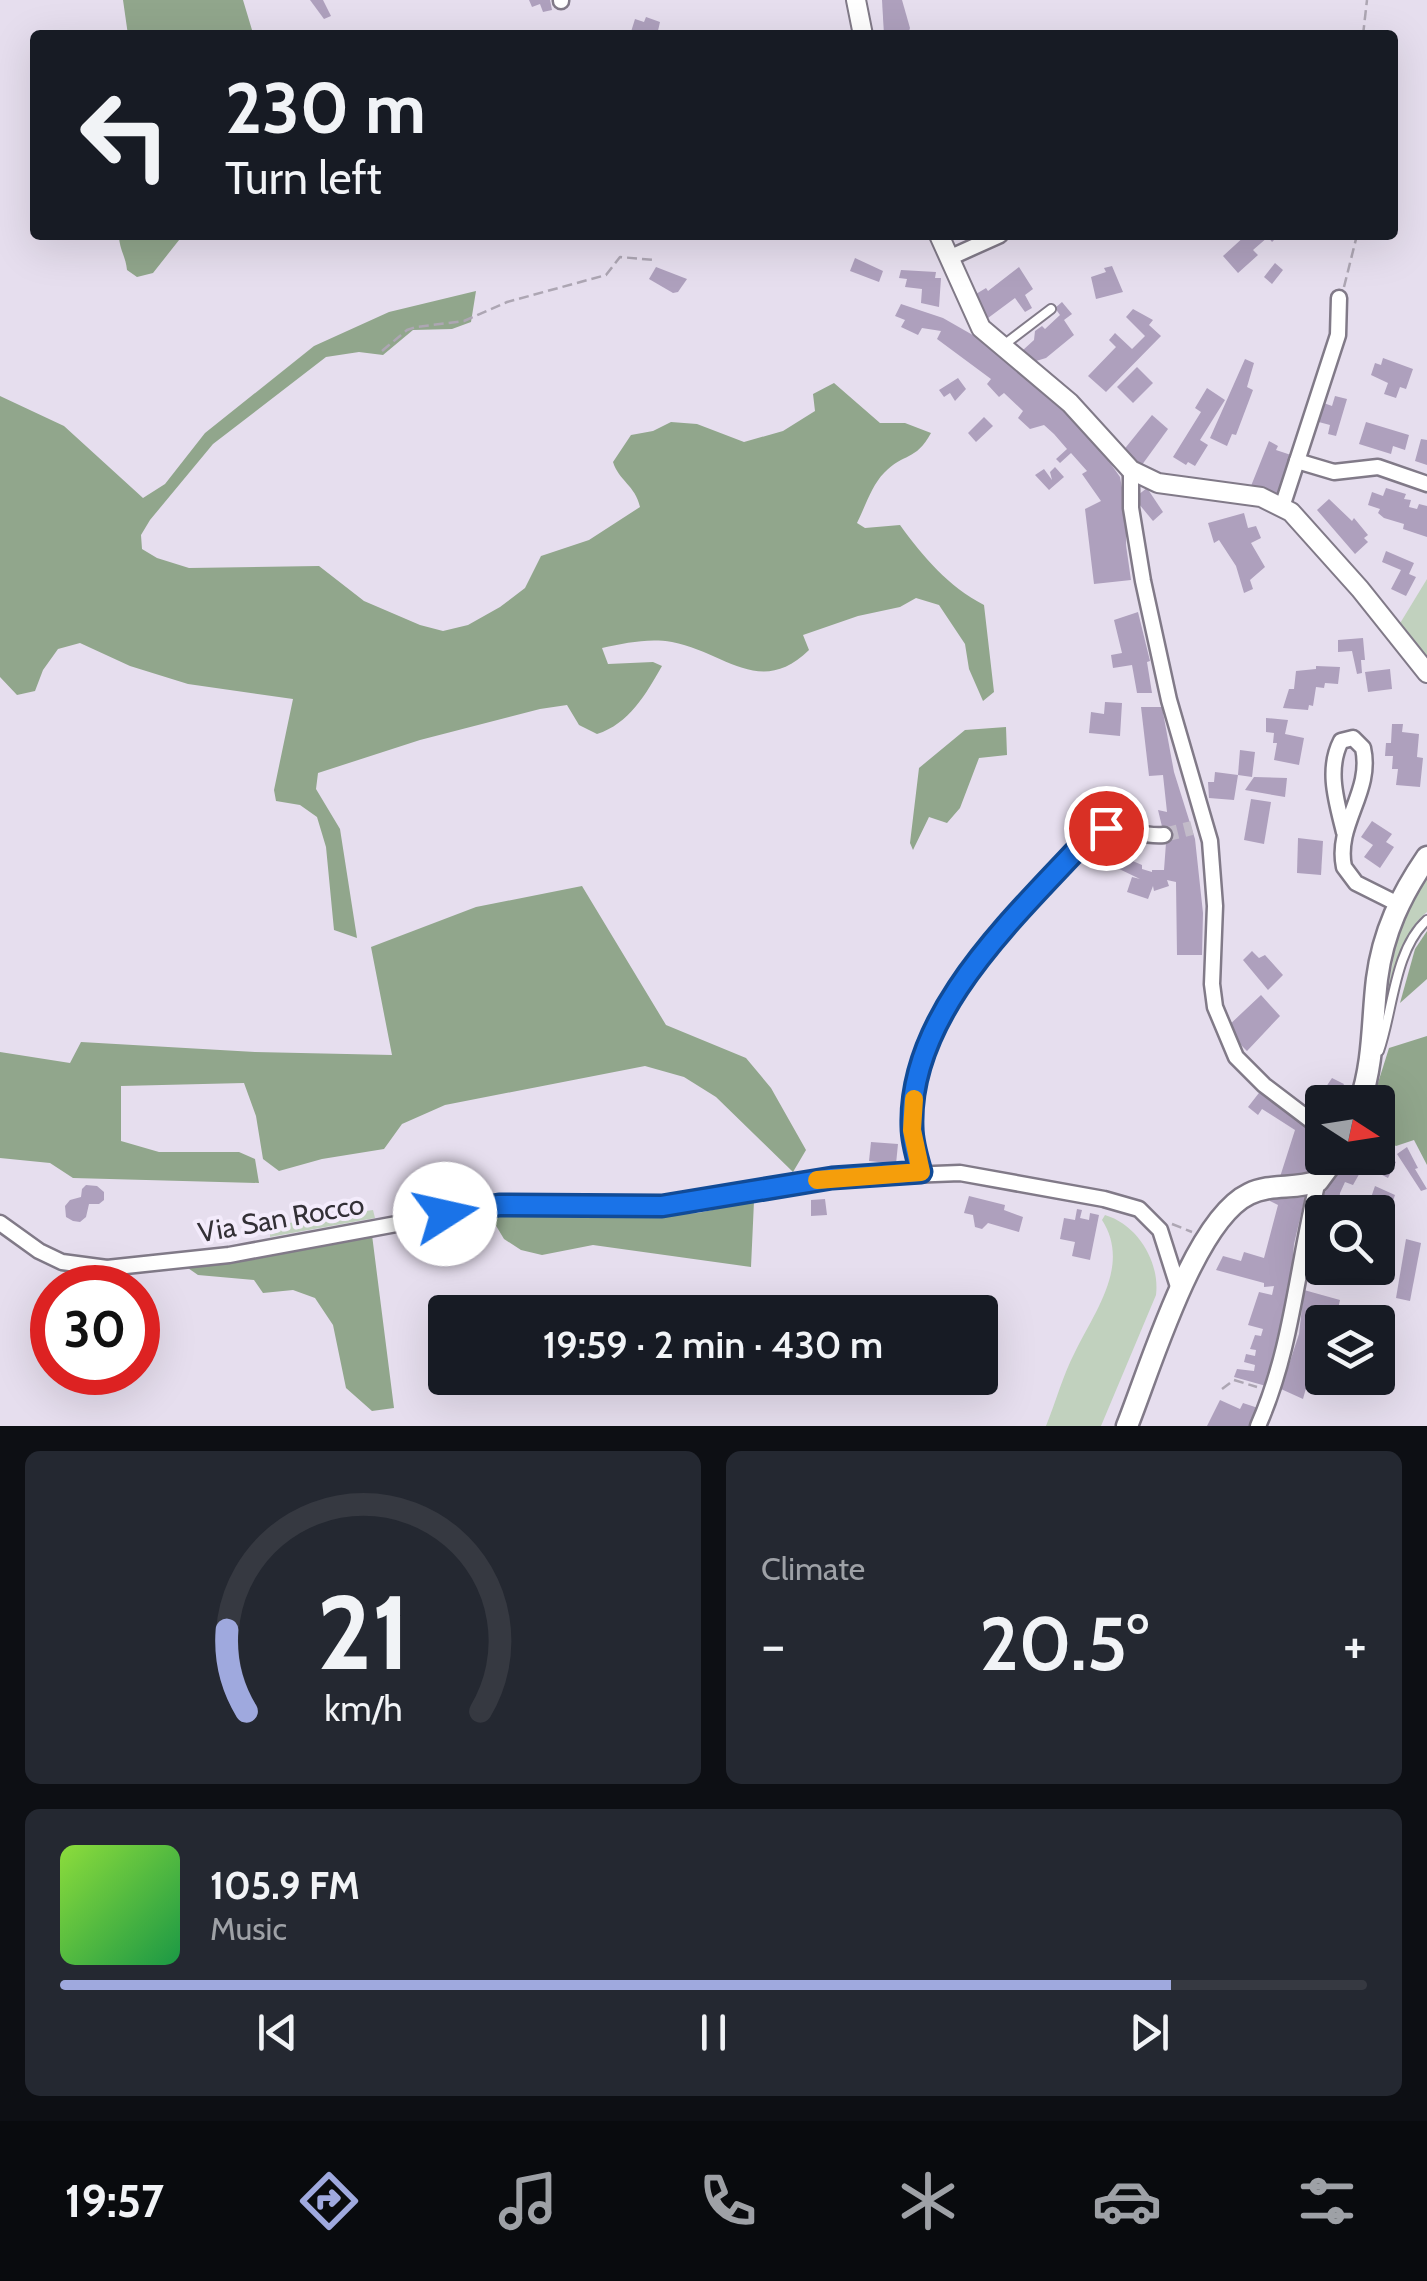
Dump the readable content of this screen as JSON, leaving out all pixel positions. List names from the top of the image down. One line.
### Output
{"streets":{"street":["Via San Rocco"]},"north":"right","page":{"turn":["230 m","Turn left"],"limit":"30","trip":"19:59 · 2 min · 430 m","tile":"Climate","heat":["−","20.5°","+"],"song":["105.9 FM","Music"],"tabs":"19:57","gauge":["21","km/h"]}}
